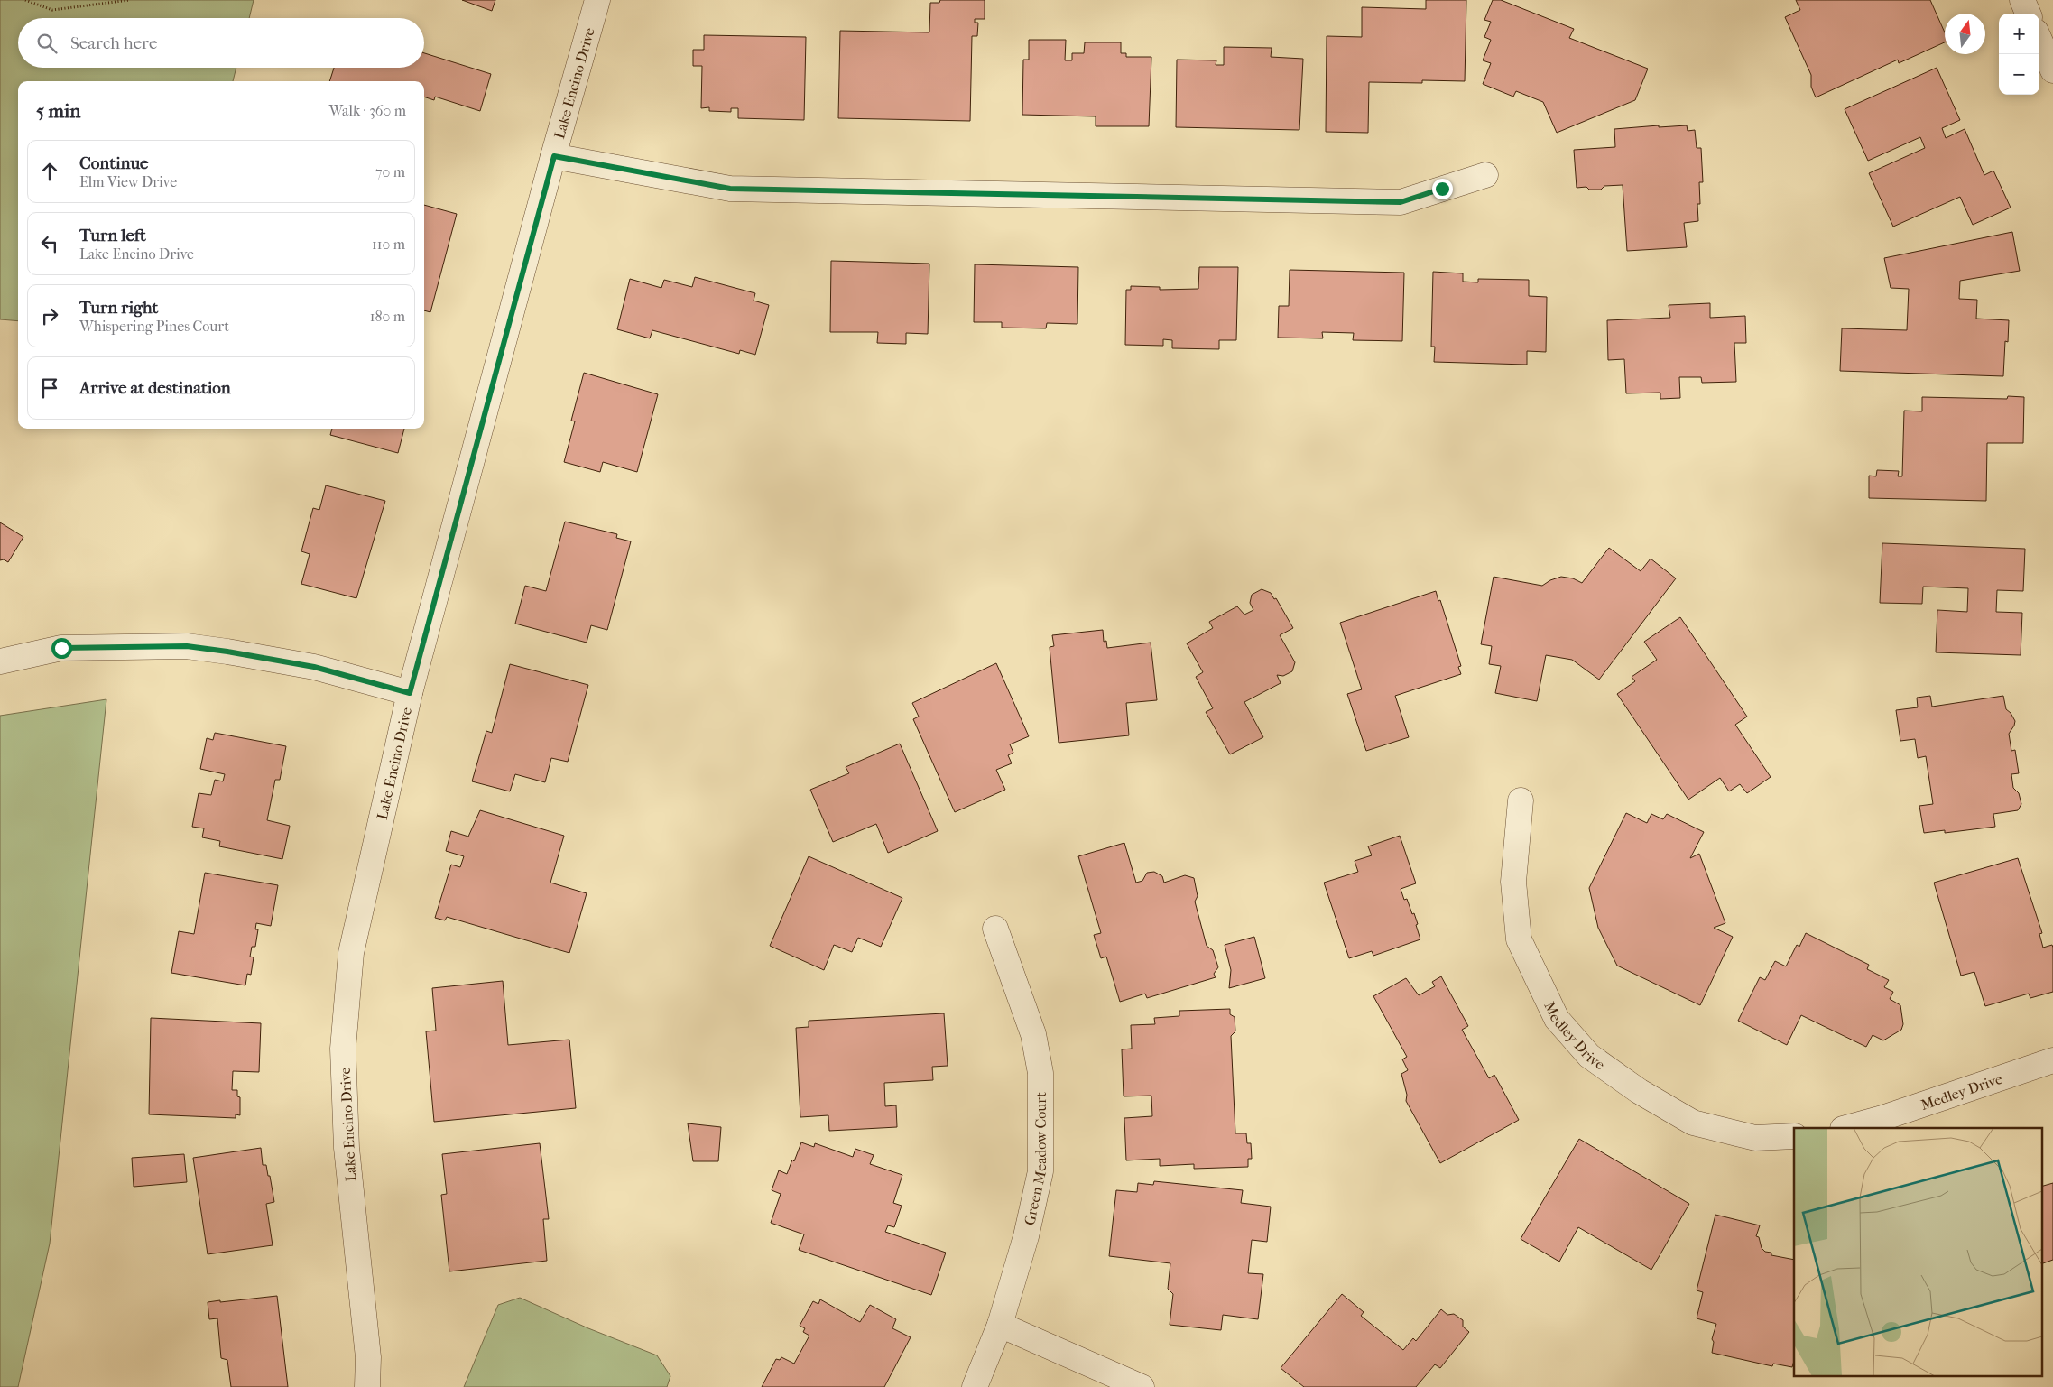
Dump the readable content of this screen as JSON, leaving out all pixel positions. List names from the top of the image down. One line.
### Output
{"streets":{"street":["Lake Encino Drive","Medley Drive","Green Meadow Court"]},"north":"top","page":{"map_buttons":["+","−"],"search":"Search here","heading":["5 min","Walk · 360 m"],"list":[["Continue","Elm View Drive","70 m"],["Turn left","Lake Encino Drive","110 m"],["Turn right","Whispering Pines Court","180 m"],"Arrive at destination"]}}
